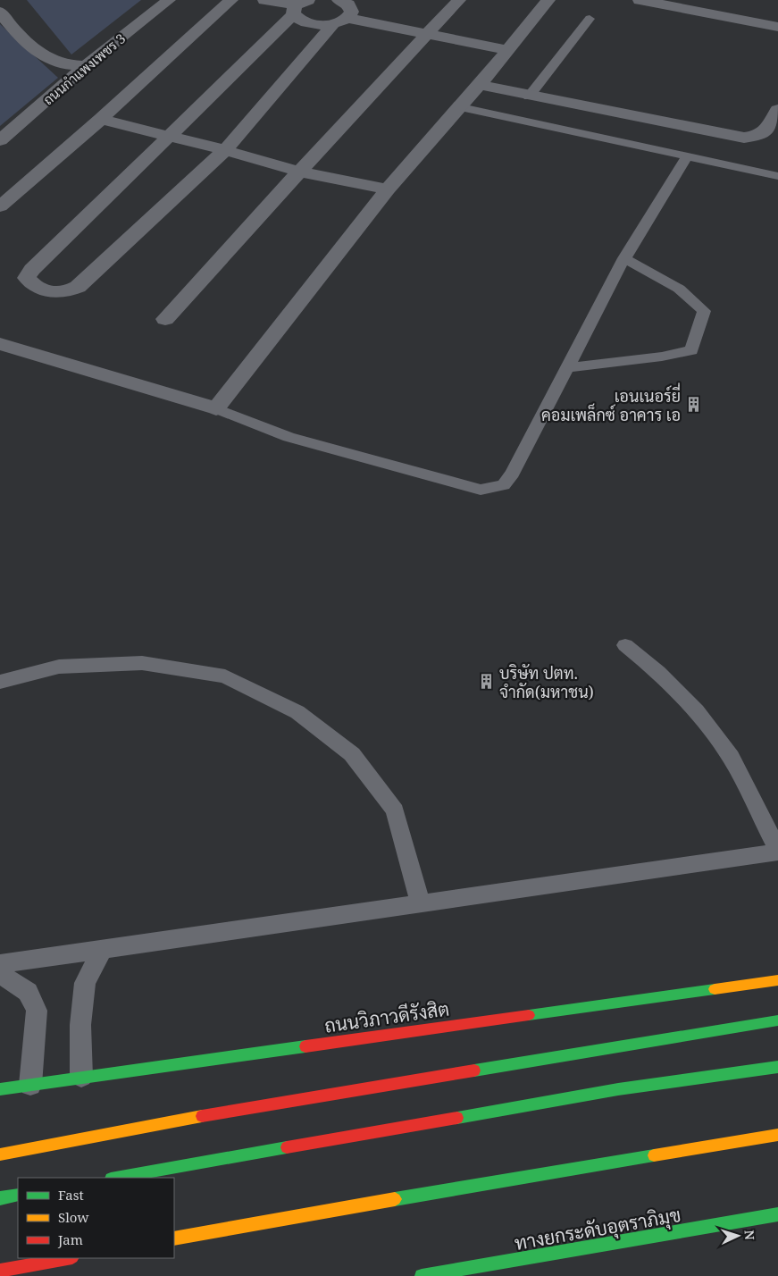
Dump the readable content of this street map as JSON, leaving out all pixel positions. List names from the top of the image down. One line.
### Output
{"streets":{"main road":["ถนนวิภาวดีรังสิต","ทางยกระดับอุตราภิมุข"],"street":["ถนนกำแพงเพชร 3"]},"places":{"building":["เอนเนอร์ยี่ คอมเพล็กซ์ อาคาร เอ","บริษัท ปตท. จำกัด(มหาชน)"]},"legend":["Fast","Slow","Jam"],"north":"right"}
